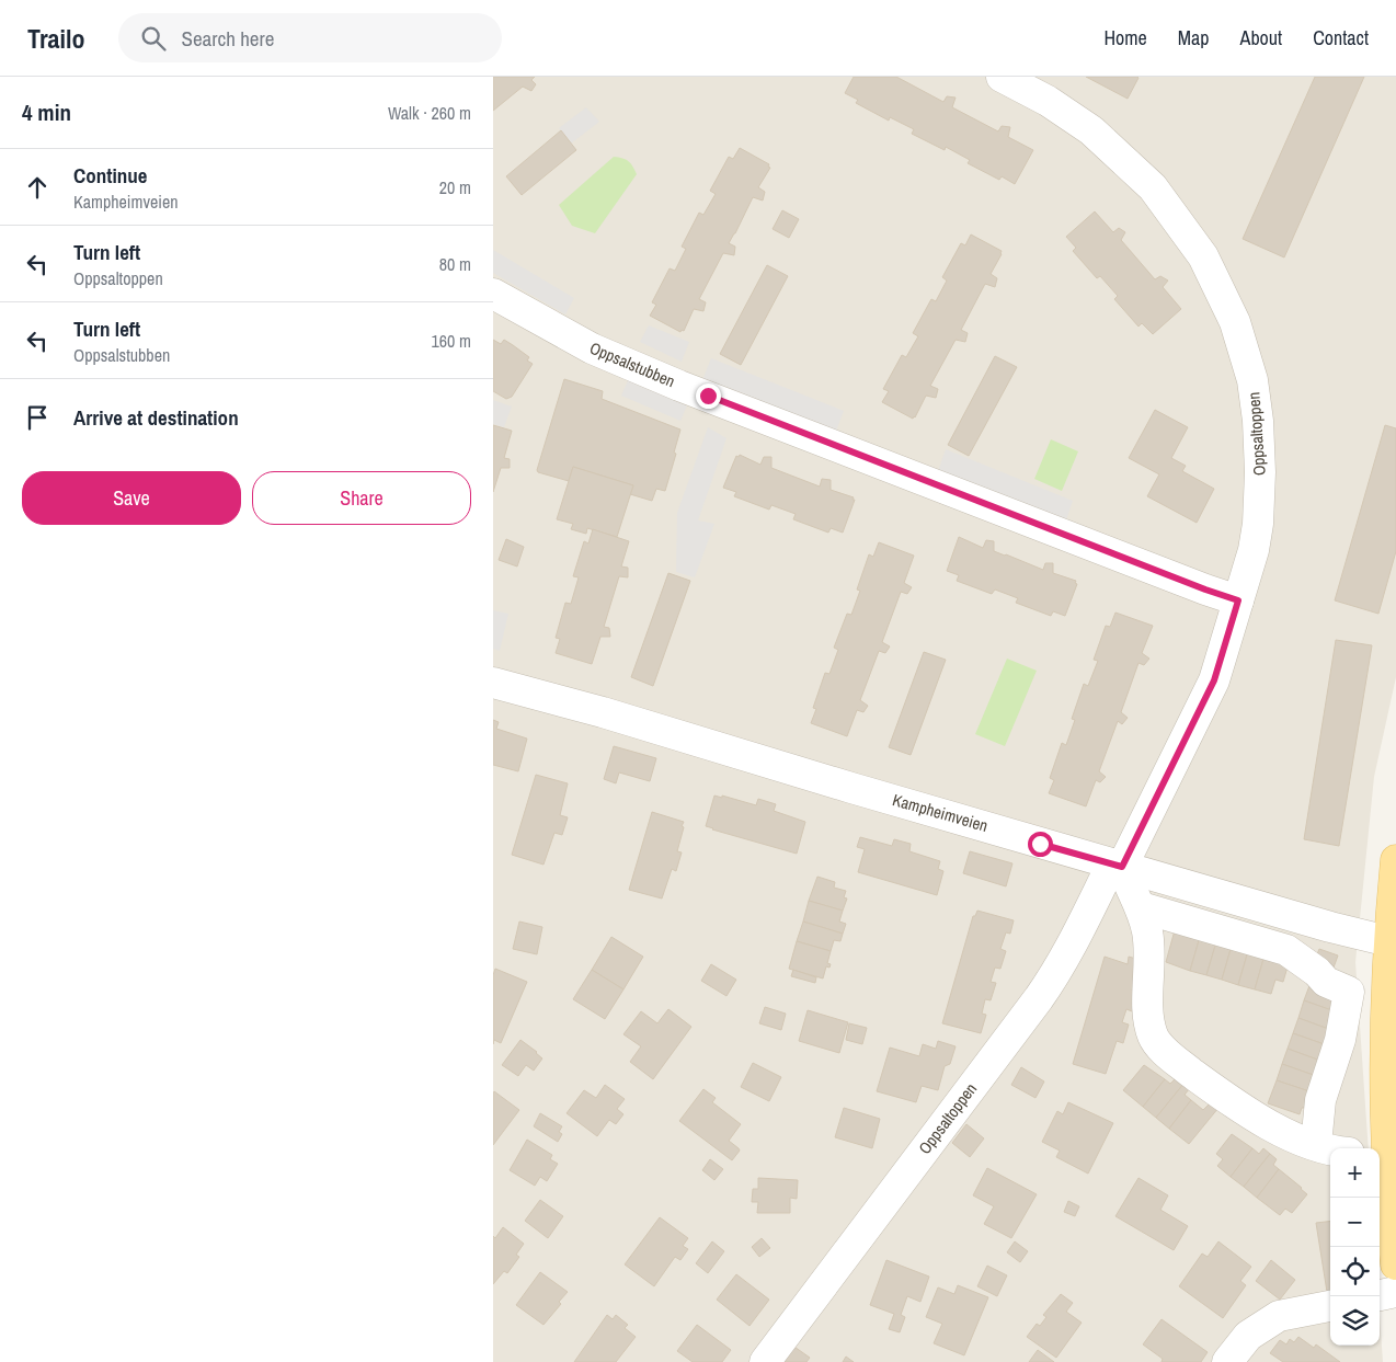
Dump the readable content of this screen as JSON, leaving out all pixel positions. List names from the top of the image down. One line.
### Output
{"streets":{"street":["Oppsalstubben","Oppsaltoppen","Kampheimveien"]},"crossings":[["Oppsalstubben","Oppsaltoppen"],["Oppsaltoppen","Kampheimveien"]],"page":{"header":"Trailo","search":"Search here","nav":["Home","Map","About","Contact"],"heading":["4 min","Walk · 260 m"],"list":[["Continue","Kampheimveien","20 m"],["Turn left","Oppsaltoppen","80 m"],["Turn left","Oppsalstubben","160 m"],"Arrive at destination"],"buttons":["Save","Share"],"map_buttons":["+","−"]}}
